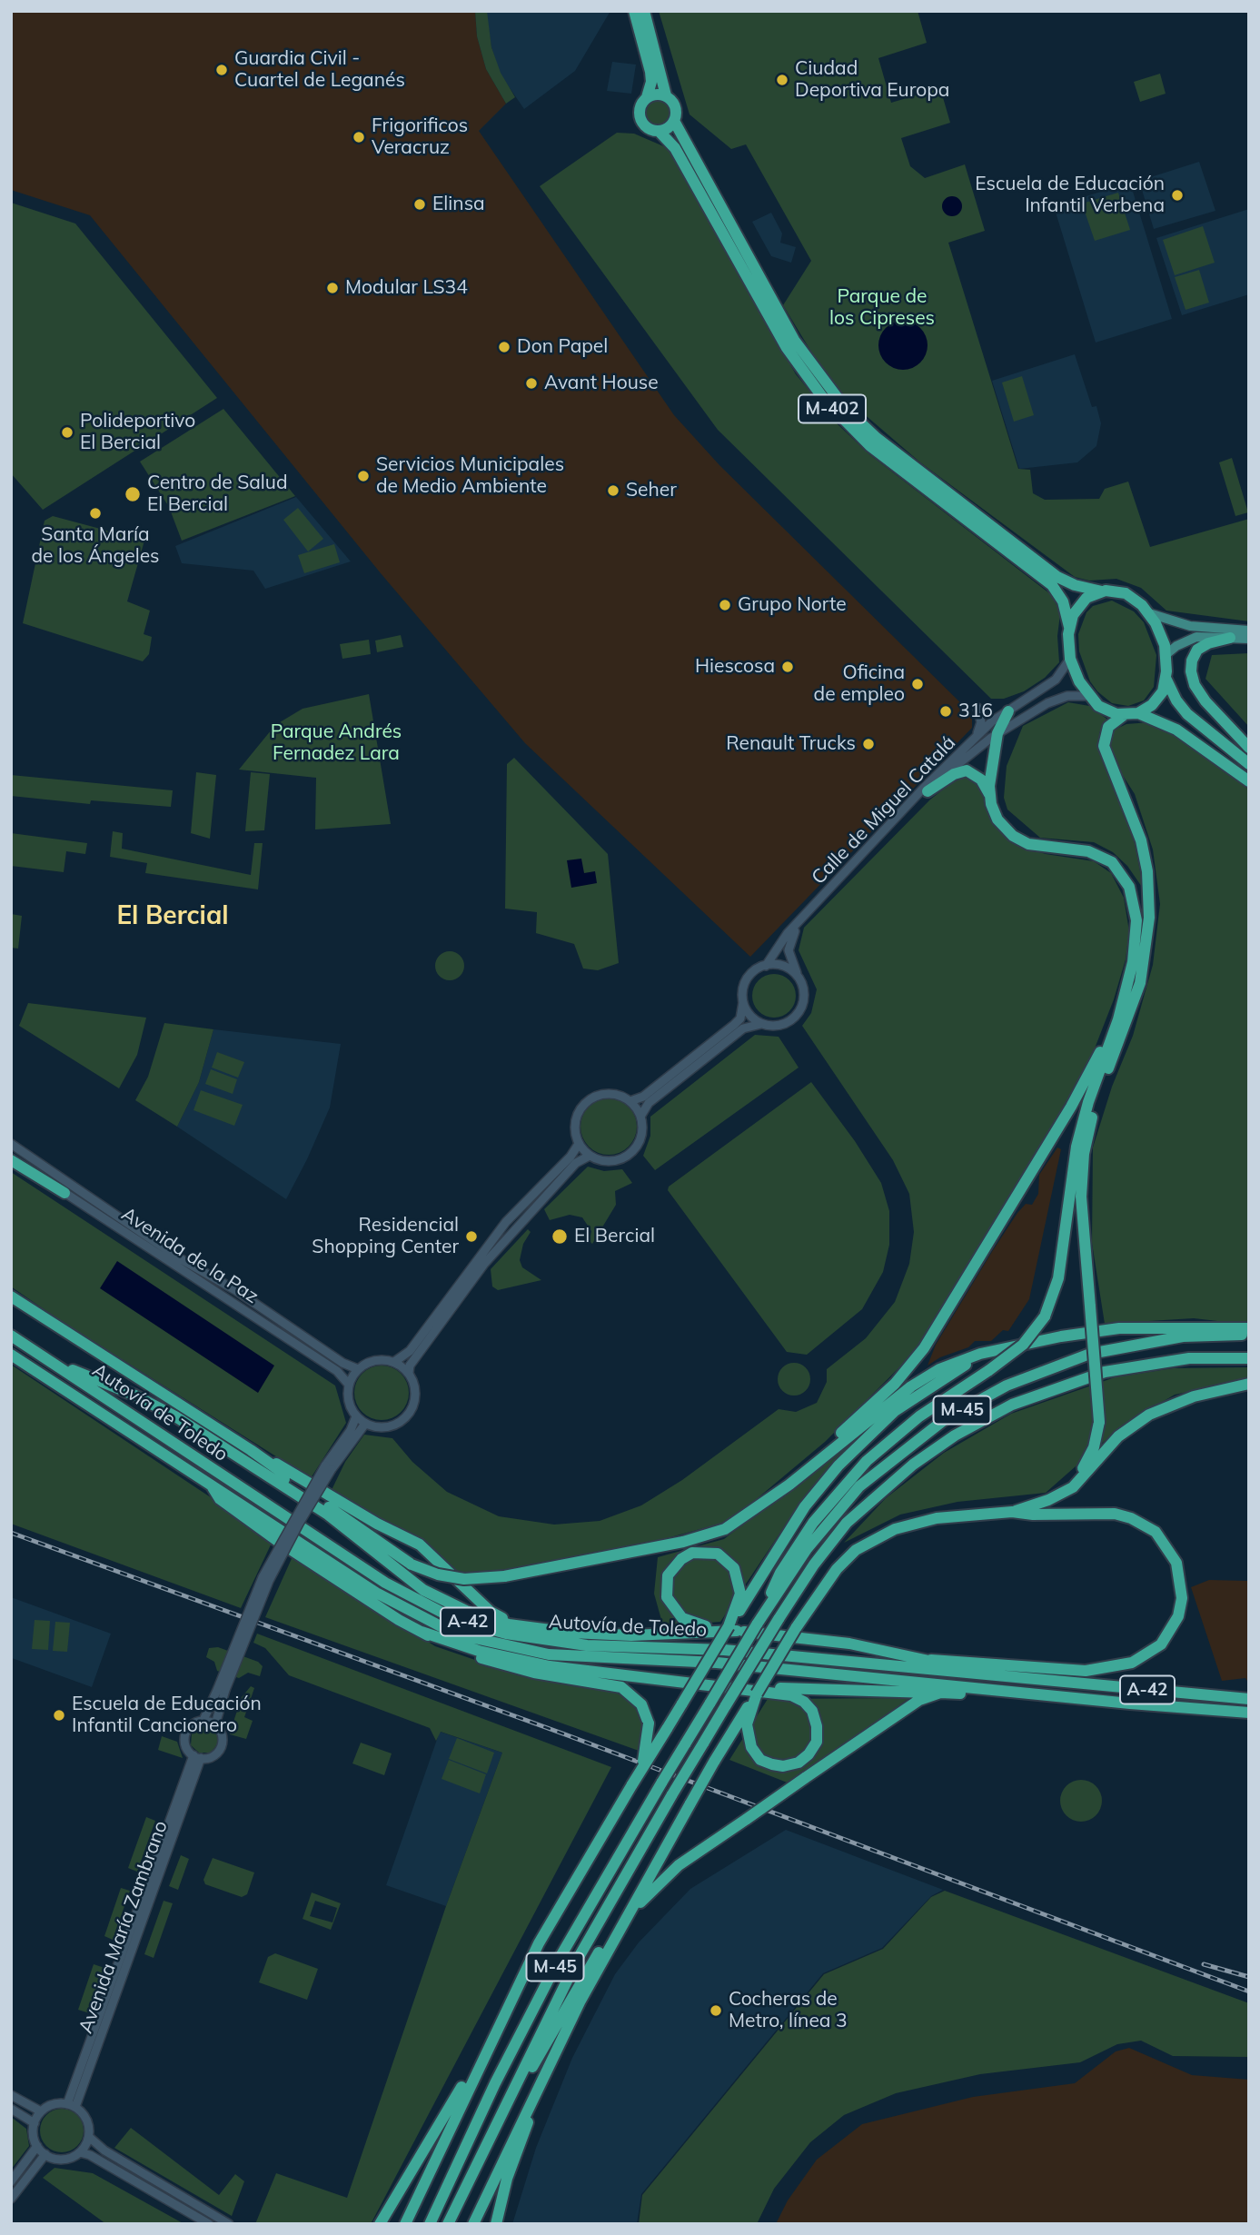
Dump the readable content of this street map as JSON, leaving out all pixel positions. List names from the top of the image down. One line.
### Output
{"streets":{"highway":["M-402","M-45","Autovía de Toledo","A-42"],"street":["Calle de Miguel Catalá","Avenida de la Paz","Avenida María Zambrano"]},"crossings":[["M-402","Calle de Miguel Catalá"]],"districts":["El Bercial"],"parks":["Parque de los Cipreses","Parque Andrés Fernadez Lara"],"places":["Guardia Civil - Cuartel de Leganés","Ciudad Deportiva Europa","Frigorificos Veracruz","Escuela de Educación Infantil Verbena","Elinsa","Modular LS34","Don Papel","Avant House","Polideportivo El Bercial","Servicios Municipales de Medio Ambiente","Seher","Centro de Salud El Bercial","Santa María de los Ángeles","Grupo Norte","Hiescosa","Oficina de empleo","316","Renault Trucks","Residencial Shopping Center","El Bercial","Escuela de Educación Infantil Cancionero","Cocheras de Metro, línea 3"]}
